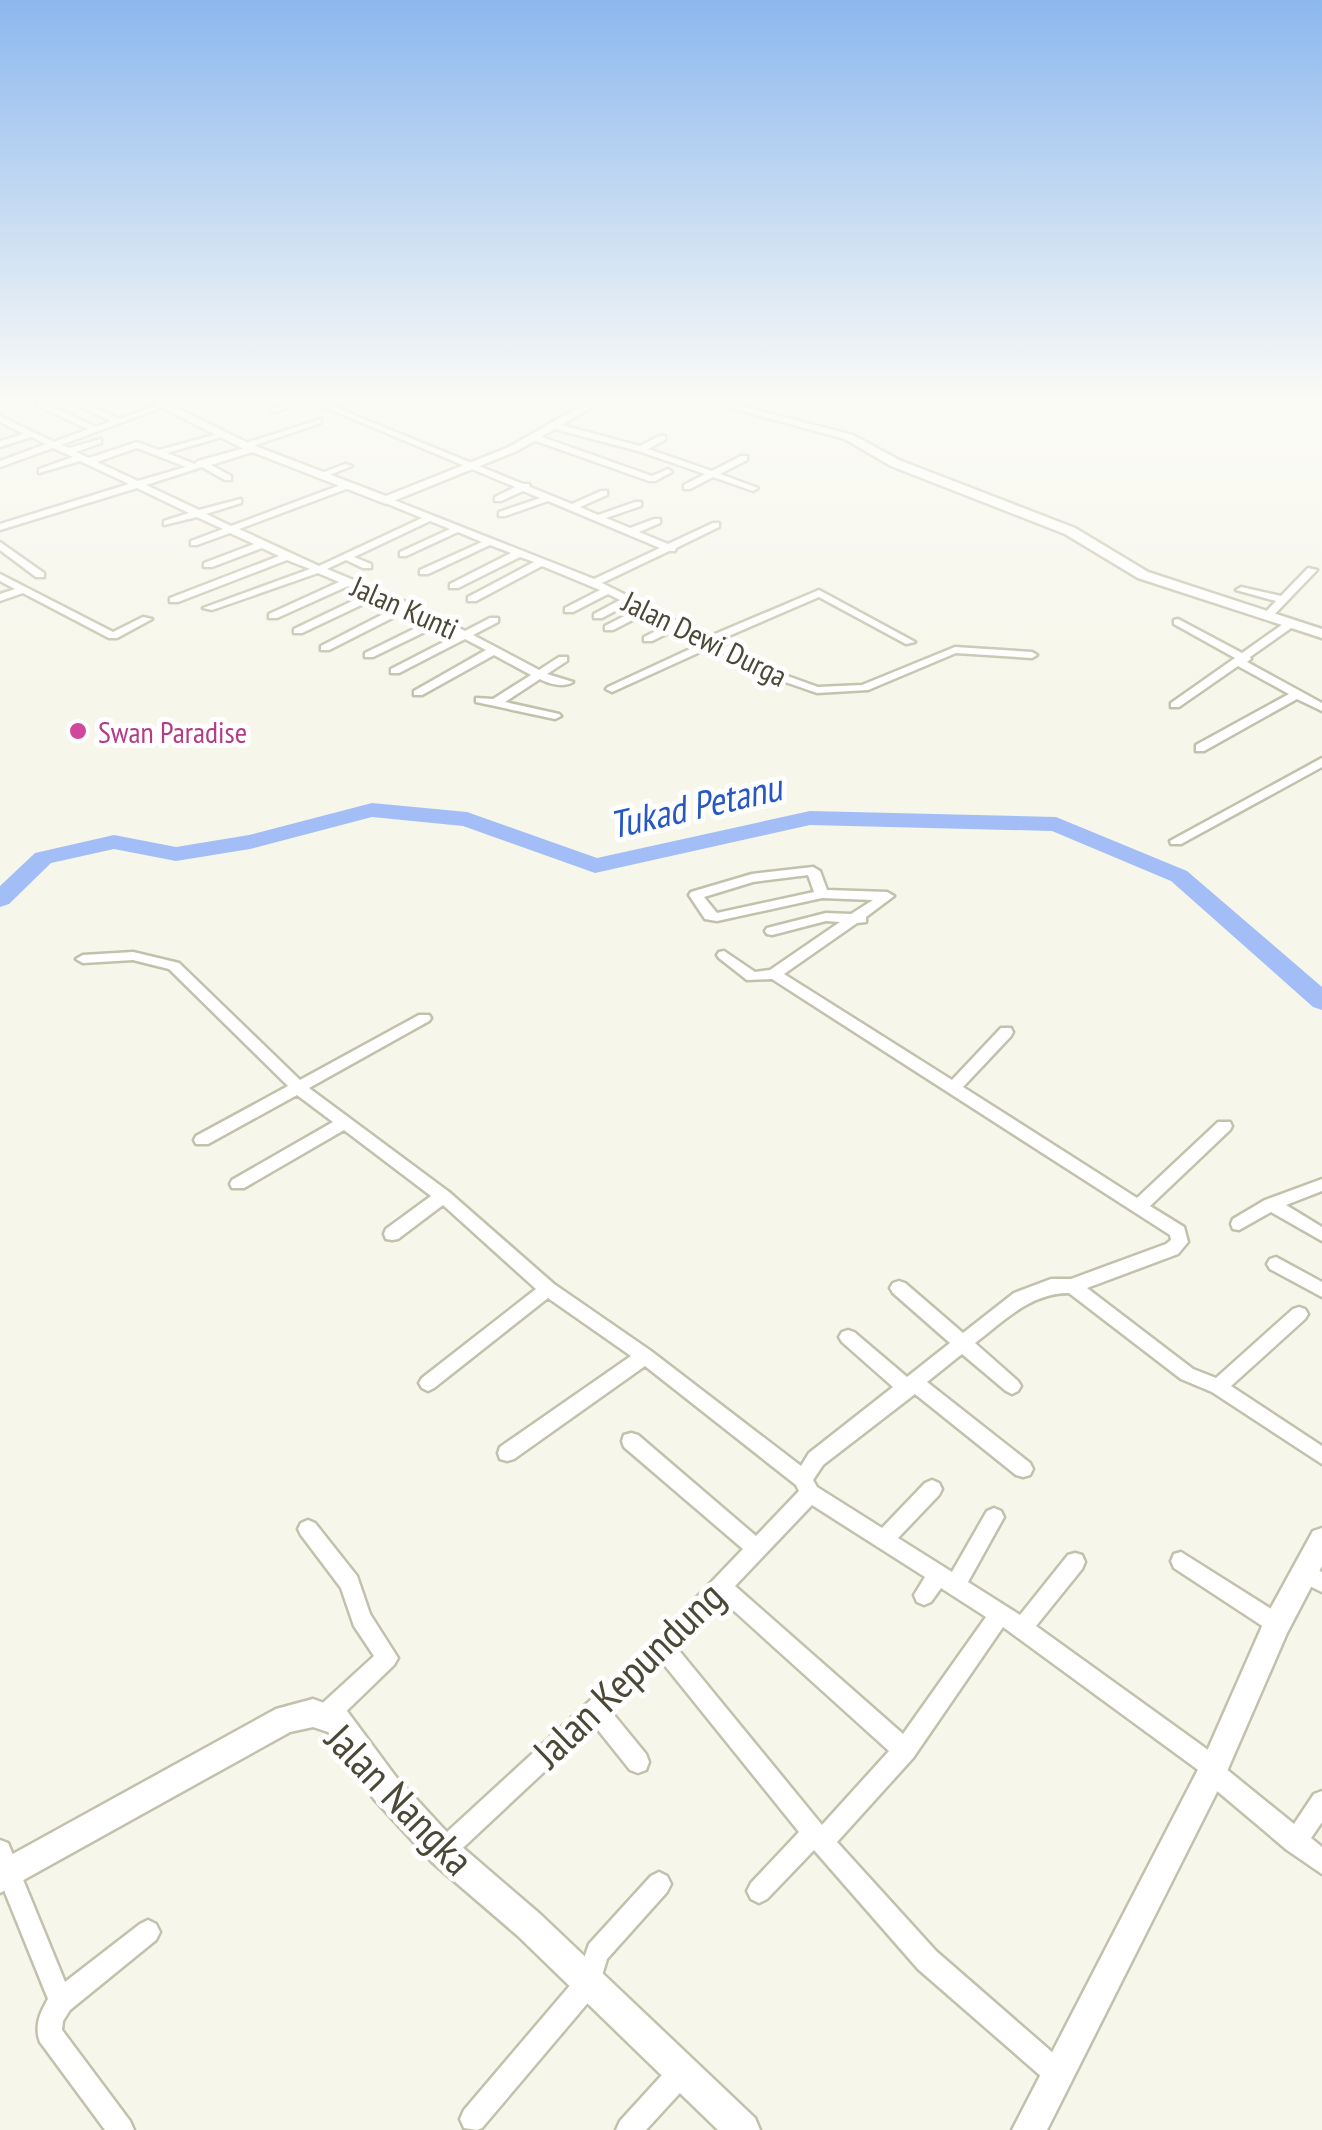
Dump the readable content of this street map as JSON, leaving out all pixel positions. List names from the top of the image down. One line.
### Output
{"streets":{"street":["Jalan Kunti","Jalan Dewi Durga","Jalan Kepundung","Jalan Nangka"]},"crossings":[["Jalan Kepundung","Jalan Nangka"]],"water":["Tukad Petanu"],"places":["Swan Paradise"]}
